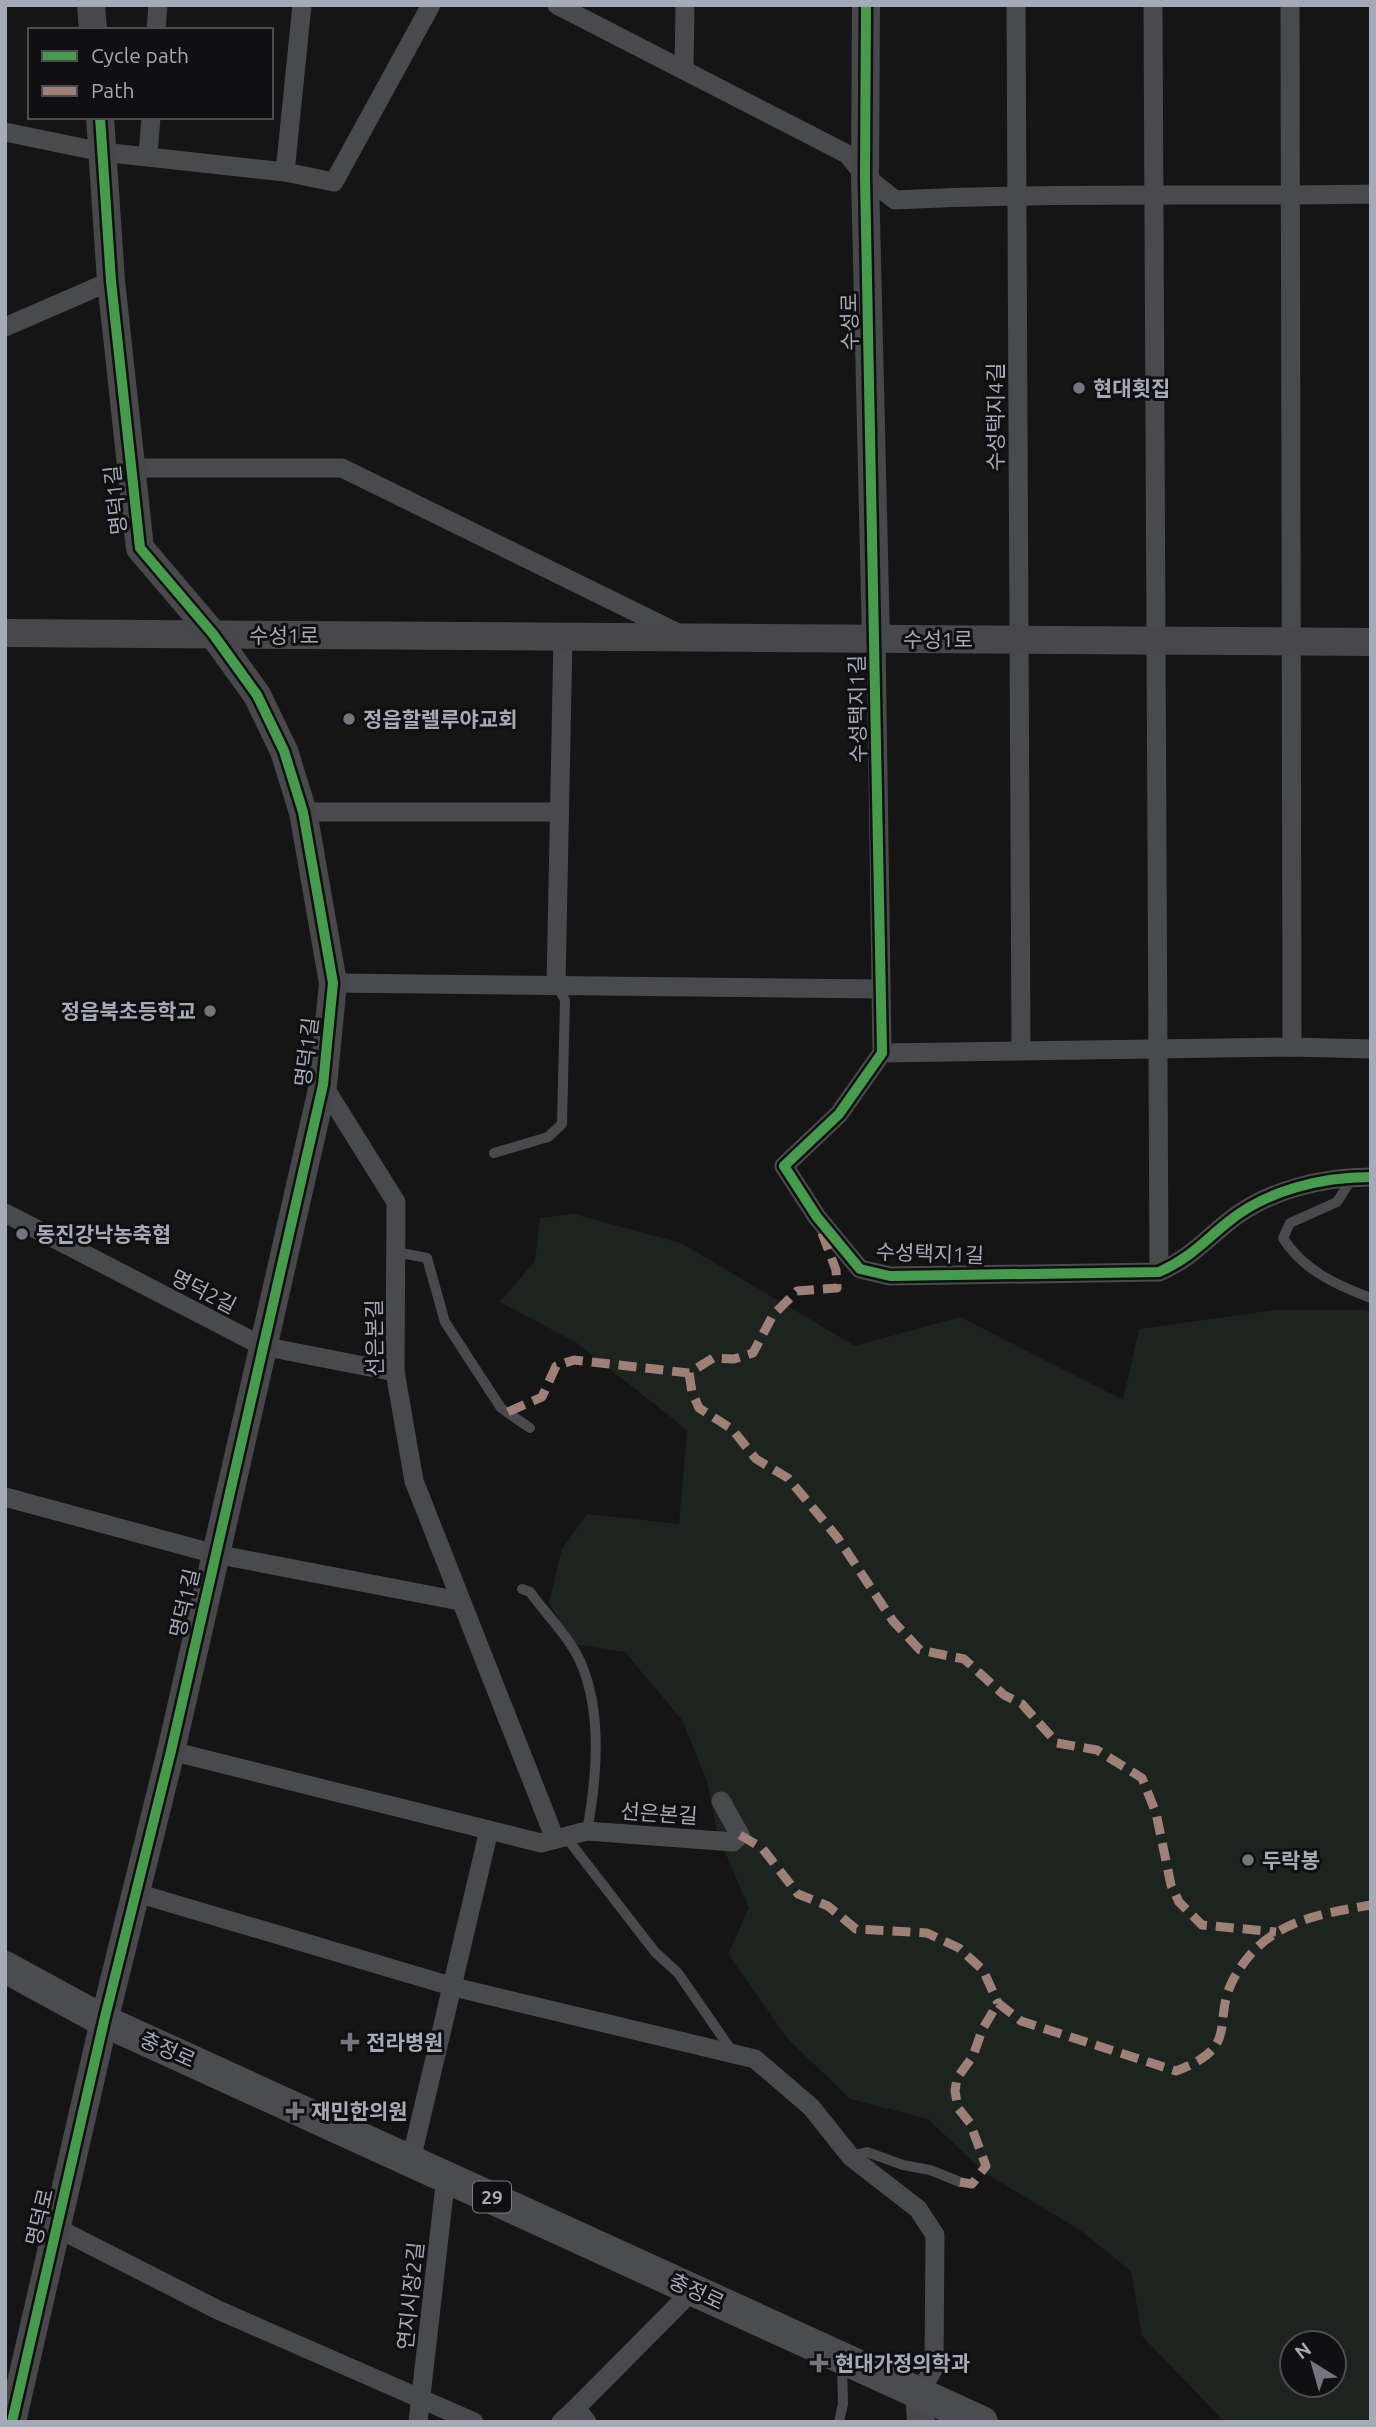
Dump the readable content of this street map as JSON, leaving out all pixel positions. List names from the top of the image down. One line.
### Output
{"streets":{"main road":["충정로","29"],"street":["수성로","수성택지4길","명덕1길","수성1로","수성택지1길","명덕2길","선은본길","명덕로","연지시장2길"]},"crossings":[["수성로","수성1로"],["수성로","수성택지1길"],["수성택지4길","수성1로"],["명덕1길","수성1로"],["명덕1길","명덕2길"],["명덕1길","선은본길"],["명덕1길","충정로"],["명덕1길","명덕로"],["수성1로","수성택지1길"],["명덕2길","선은본길"],["충정로","명덕로"],["충정로","연지시장2길"]],"places":{"other":["현대횟집","정읍할렐루야교회","정읍북초등학교","동진강낙농축협","두락봉"],"health":["전라병원","재민한의원","현대가정의학과"]},"legend":["Cycle path","Path"],"north":"top left"}
